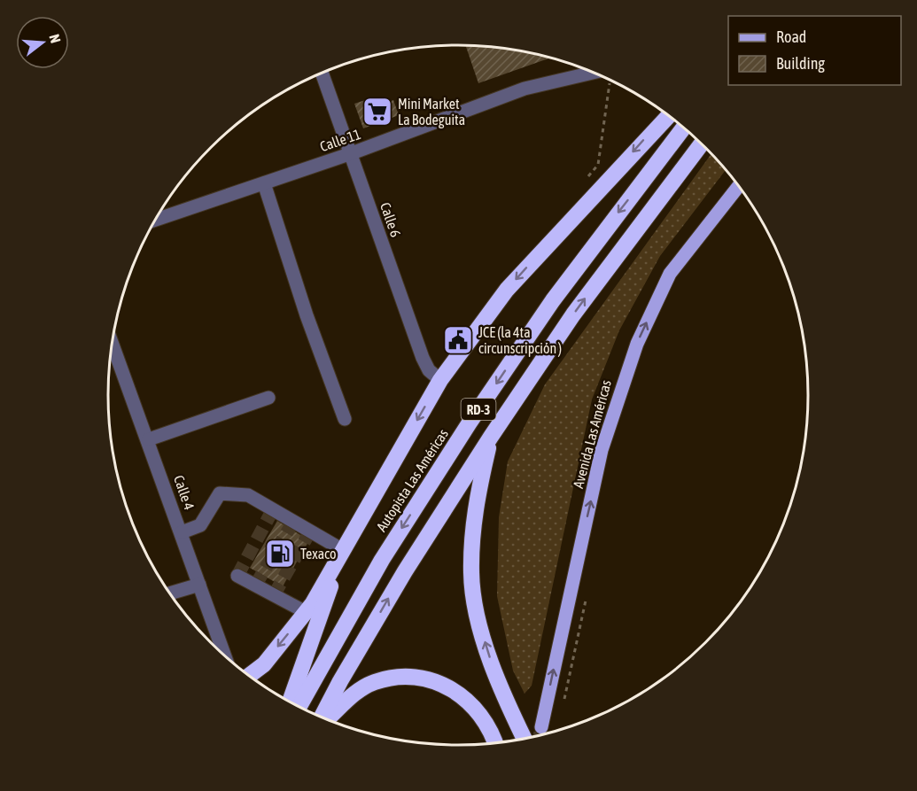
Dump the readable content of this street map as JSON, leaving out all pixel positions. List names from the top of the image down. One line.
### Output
{"streets":{"highway":["RD-3","Autopista Las Américas"],"main road":["Avenida Las Américas"],"street":["Calle 11","Calle 6","Calle 4"]},"crossings":[["Calle 11","Calle 6"]],"one_way":["Avenida Las Américas"],"places":{"supermarket":["Mini Market La Bodeguita"],"public building":["JCE (la 4ta circunscripción )"],"fuel station":["Texaco"]},"legend":["Road","Building"],"north":"right"}
